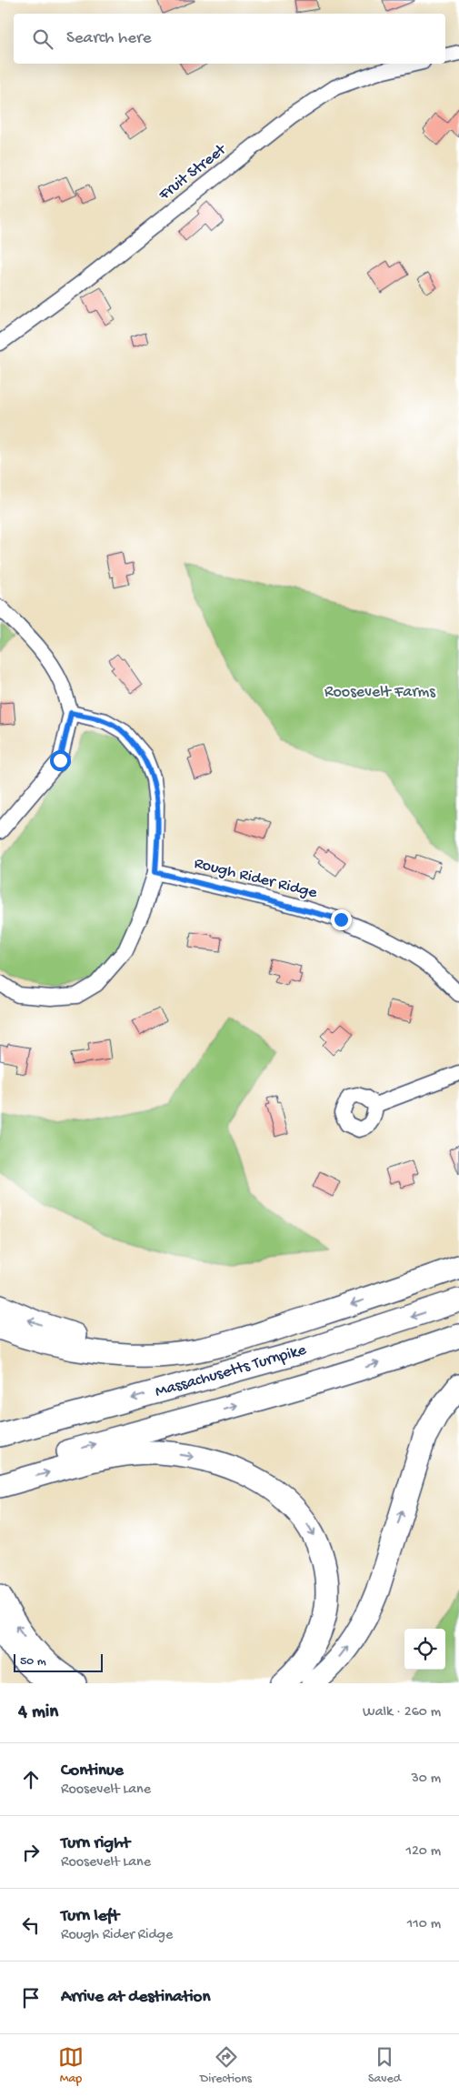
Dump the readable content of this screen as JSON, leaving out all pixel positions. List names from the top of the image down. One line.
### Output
{"streets":{"highway":["Massachusetts Turnpike"],"street":["Fruit Street","Rough Rider Ridge"]},"parks":["Roosevelt Farms"],"scale_bar":"50 m","page":{"search":"Search here","scale":"50 m","heading":["4 min","Walk · 260 m"],"list":[["Continue","Roosevelt Lane","30 m"],["Turn right","Roosevelt Lane","120 m"],["Turn left","Rough Rider Ridge","110 m"],"Arrive at destination"],"nav":["Map","Directions","Saved"]}}
